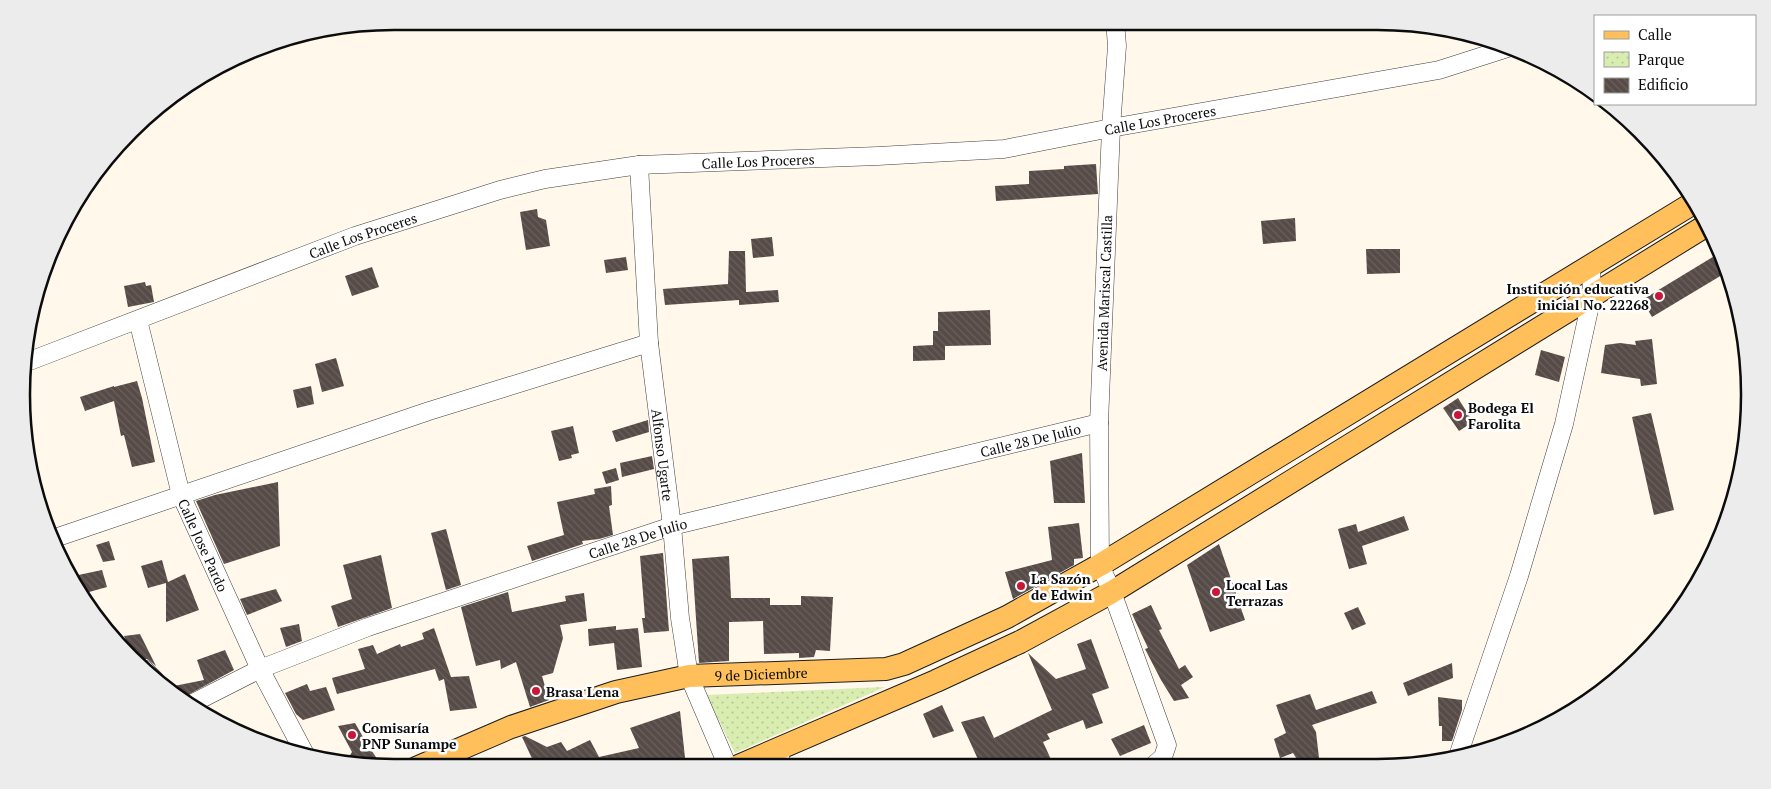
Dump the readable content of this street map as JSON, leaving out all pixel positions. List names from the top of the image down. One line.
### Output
{"streets":{"main road":["9 de Diciembre"],"street":["Calle Los Proceres","Avenida Mariscal Castilla","Calle 28 De Julio","Alfonso Ugarte","Calle Jose Pardo"]},"crossings":[["Calle Los Proceres","Avenida Mariscal Castilla"],["Calle Los Proceres","Alfonso Ugarte"],["Calle Los Proceres","Calle Jose Pardo"],["Avenida Mariscal Castilla","Calle 28 De Julio"],["Avenida Mariscal Castilla","9 de Diciembre"],["Calle 28 De Julio","Alfonso Ugarte"],["Calle 28 De Julio","Calle Jose Pardo"],["Alfonso Ugarte","9 de Diciembre"]],"places":["Institución educativa inicial No. 22268","Bodega El Farolita","La Sazón de Edwin","Local Las Terrazas","Brasa Lena","Comisaría PNP Sunampe"],"legend":["Calle","Parque","Edificio"]}
